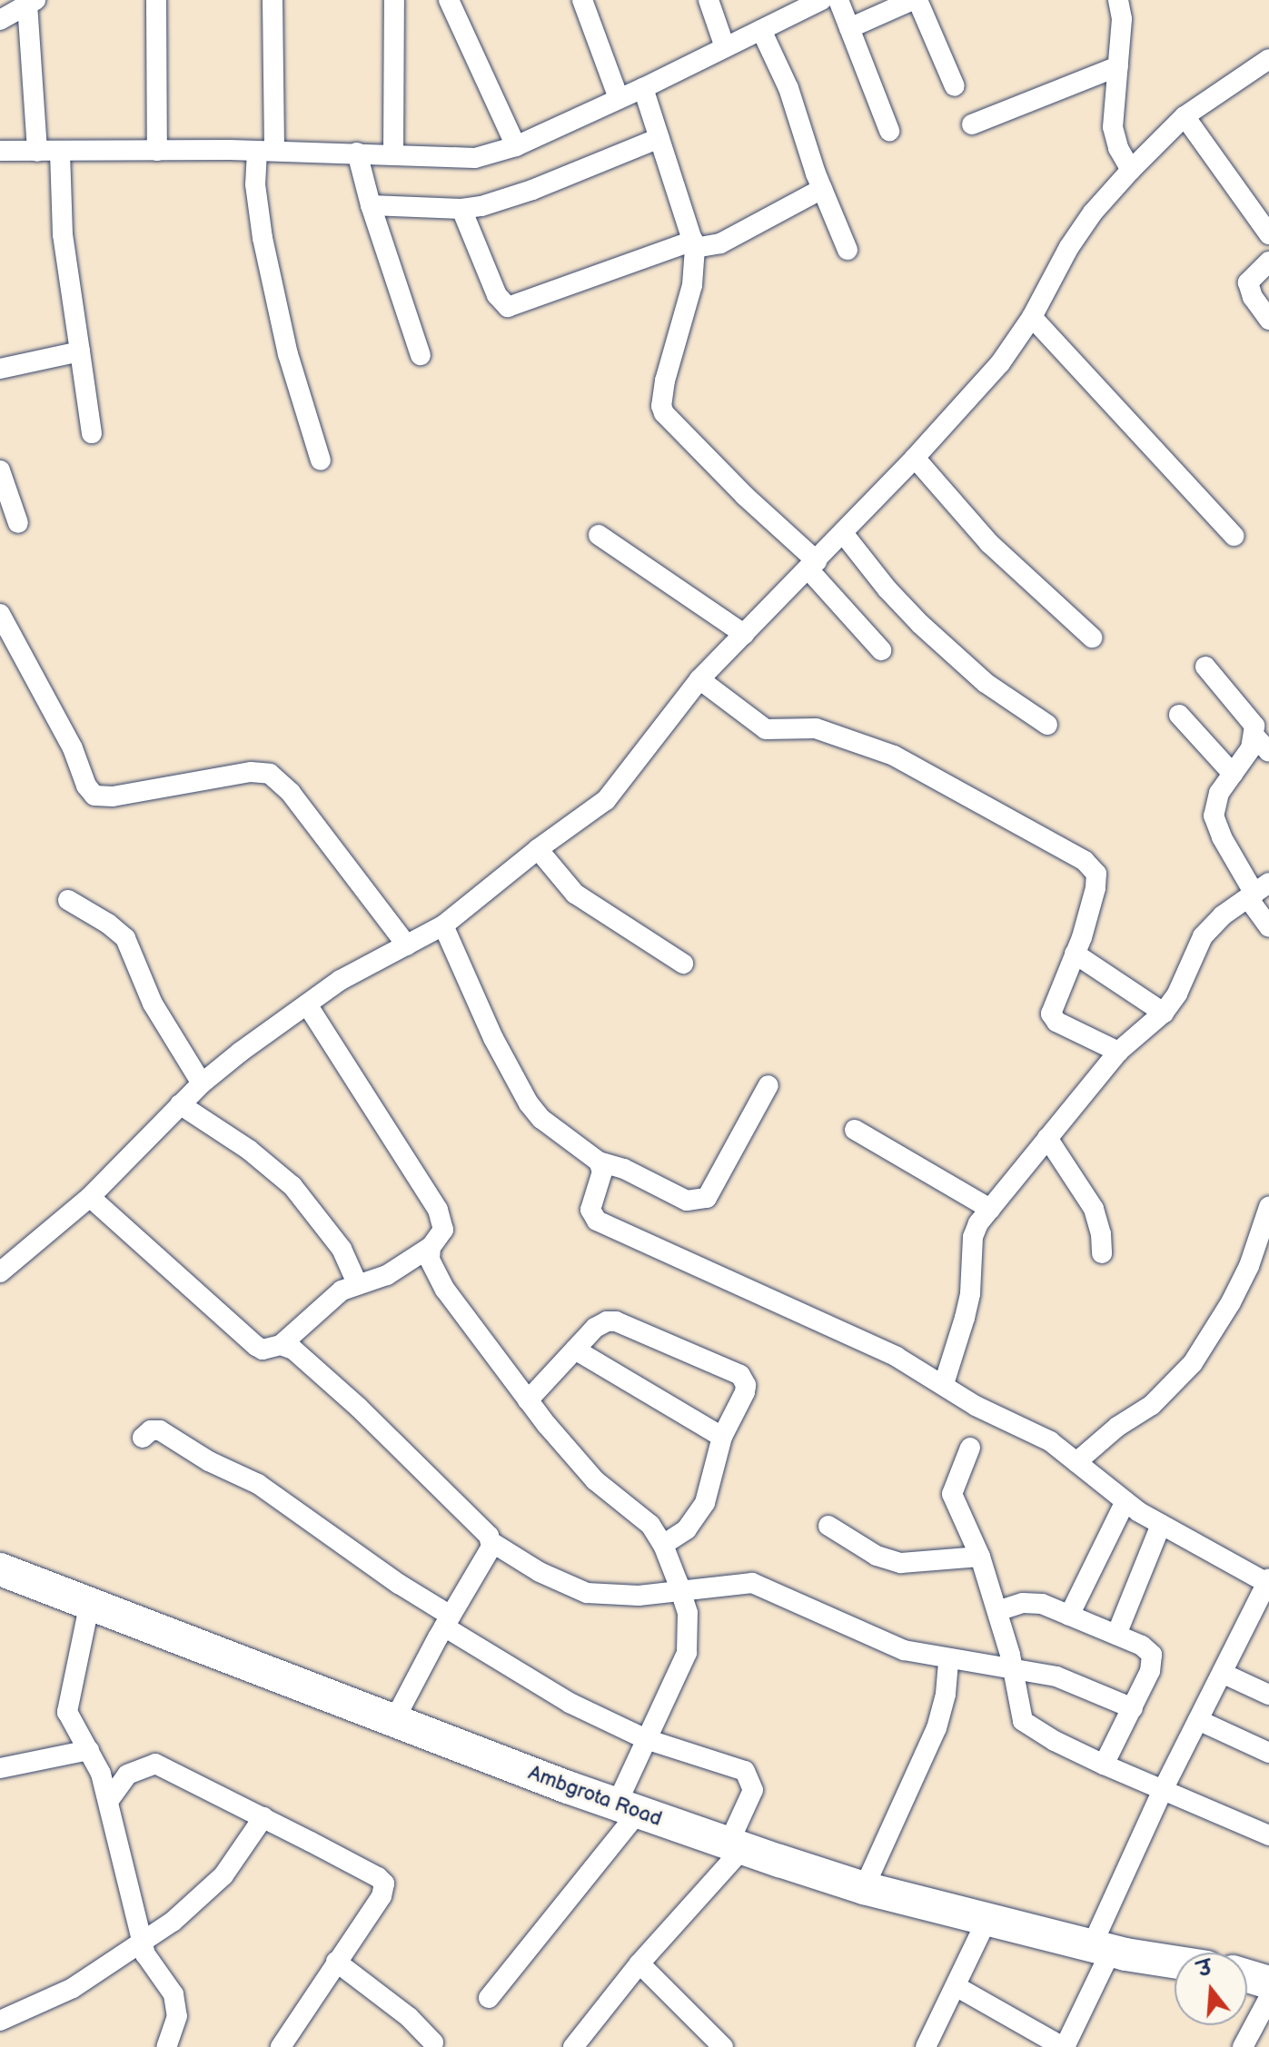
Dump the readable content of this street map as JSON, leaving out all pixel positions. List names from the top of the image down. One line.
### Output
{"streets":{"main road":["Ambgrota Road"]},"north":"top"}
